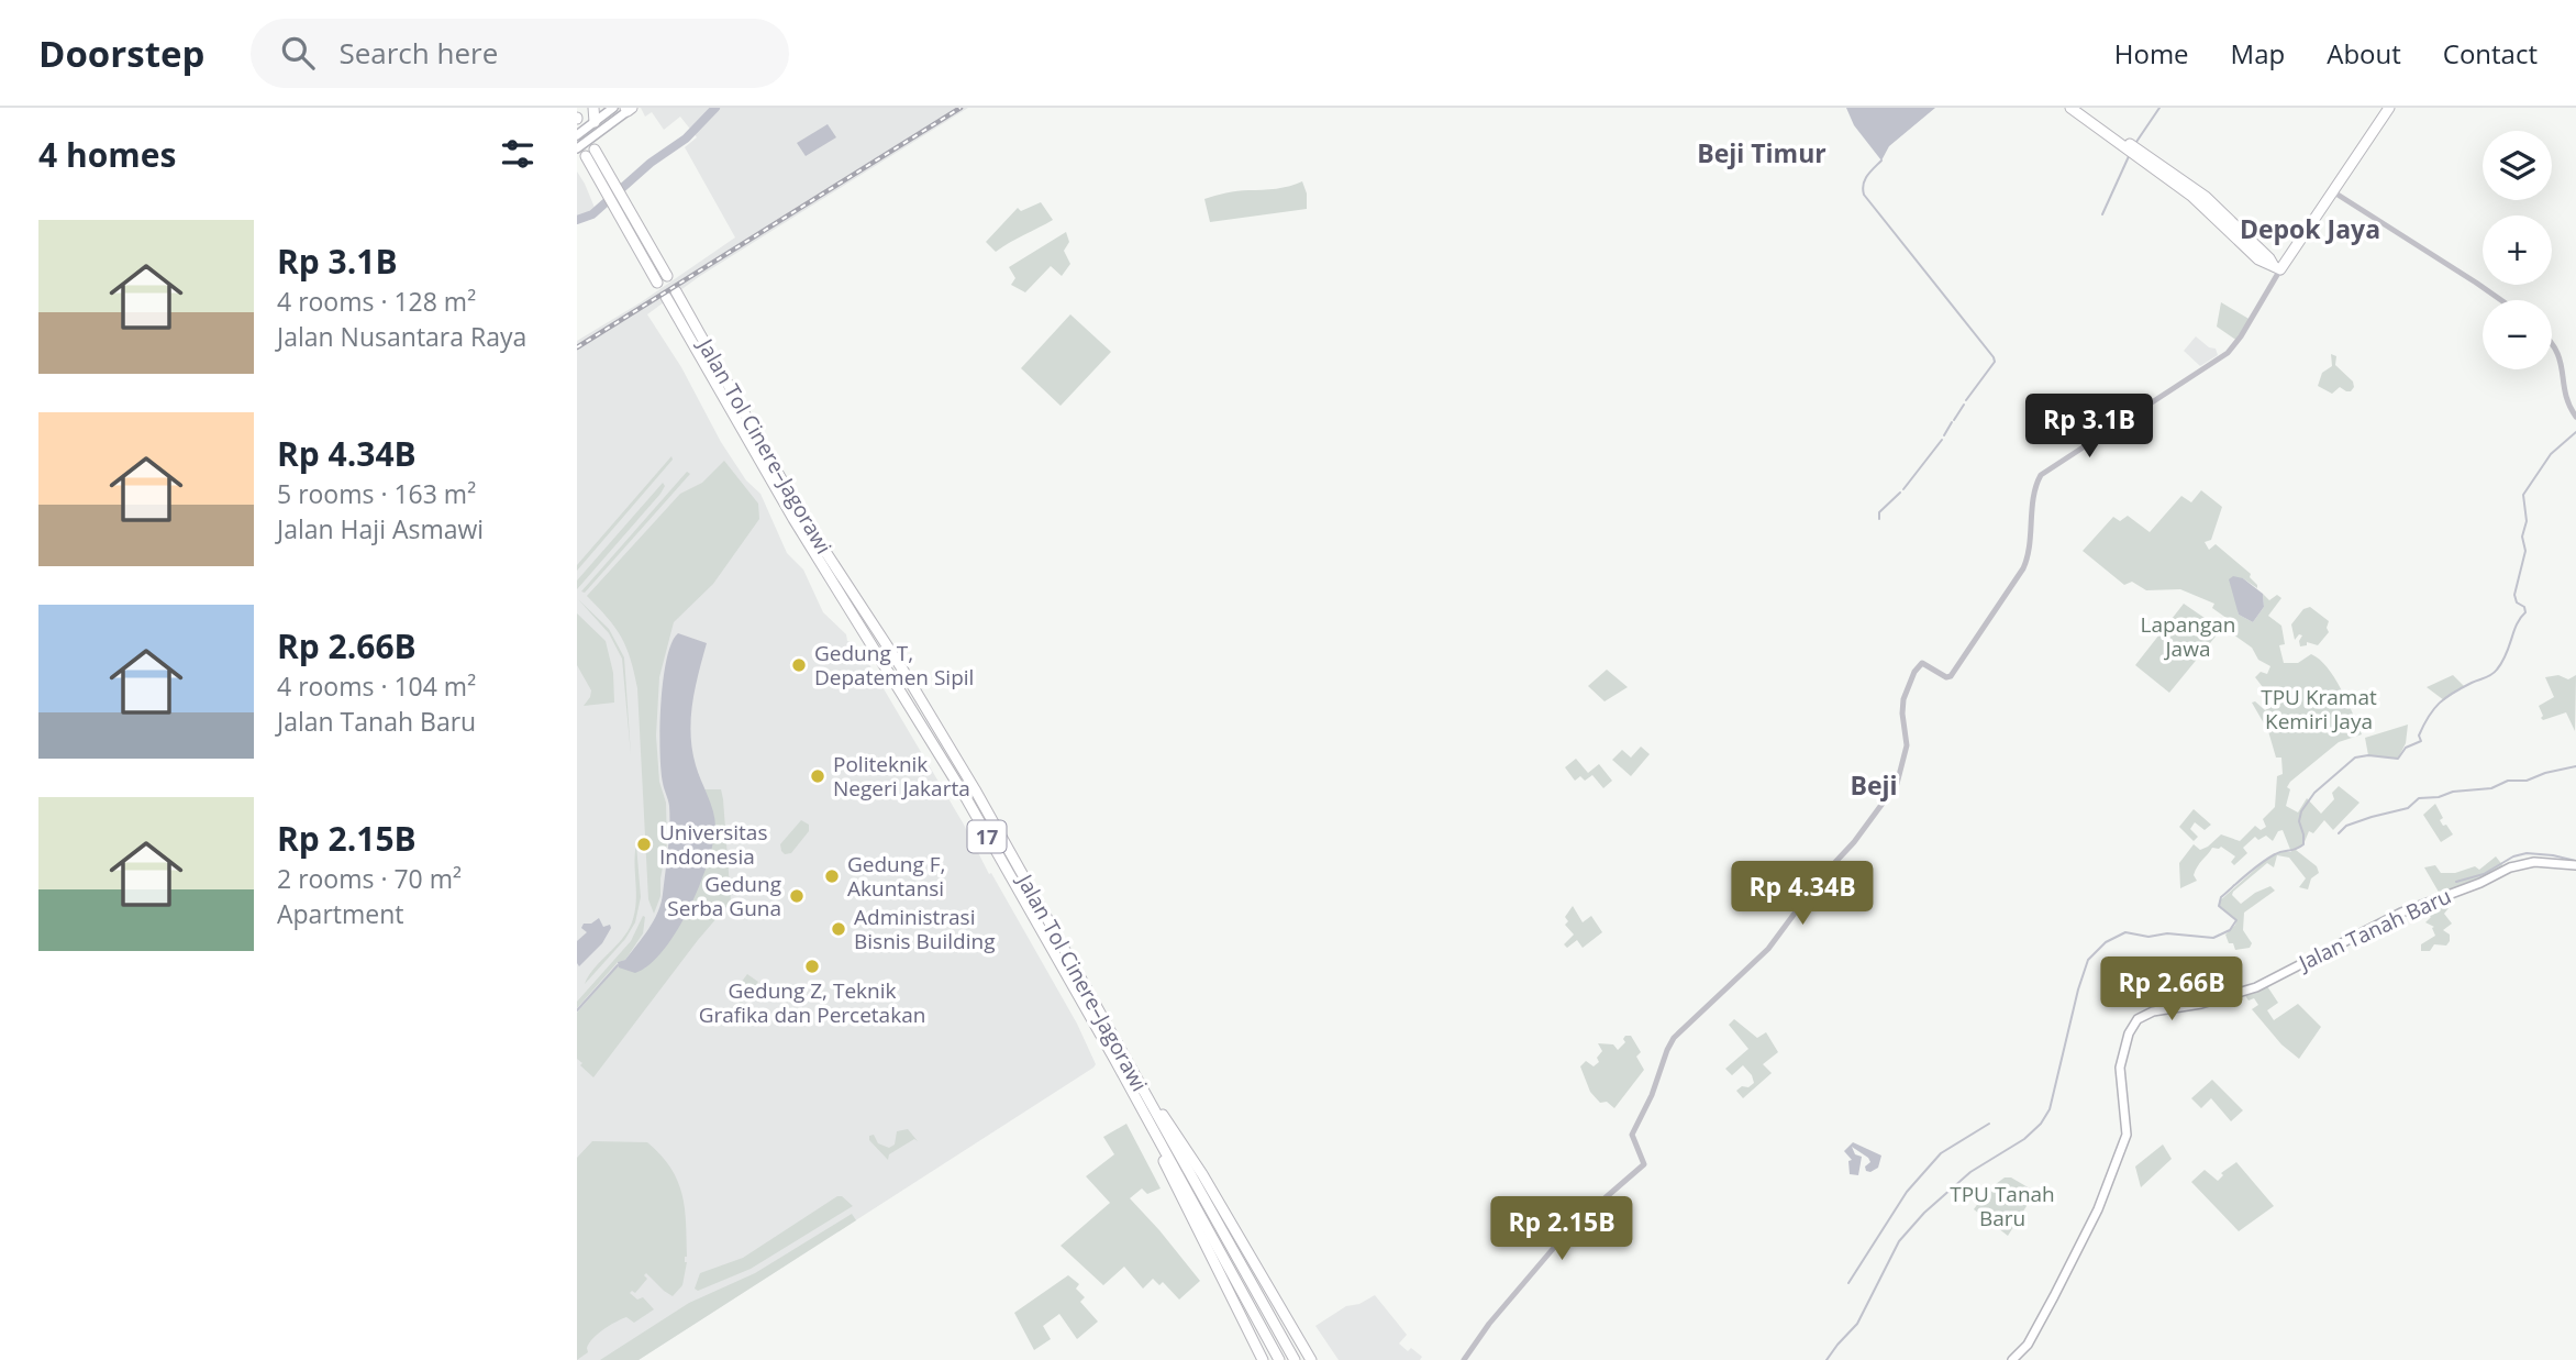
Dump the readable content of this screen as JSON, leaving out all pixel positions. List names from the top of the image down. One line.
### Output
{"streets":{"highway":["Jalan Tol Cinere–Jagorawi","17"],"main road":["Jalan Tanah Baru"]},"districts":["Beji Timur","Depok Jaya","Beji"],"parks":["Lapangan Jawa","TPU Kramat Kemiri Jaya","TPU Tanah Baru"],"places":["Gedung T, Depatemen Sipil","Politeknik Negeri Jakarta","Universitas Indonesia","Gedung F, Akuntansi","Gedung Serba Guna","Administrasi Bisnis Building","Gedung Z, Teknik Grafika dan Percetakan"],"page":{"header":"Doorstep","search":"Search here","nav":["Home","Map","About","Contact"],"heading":"4 homes","map_buttons":["+","−"],"list":[{"name":"Rp 3.1B","note":"4 rooms · 128 m² · Jalan Nusantara Raya"},{"name":"Rp 4.34B","note":"5 rooms · 163 m² · Jalan Haji Asmawi"},{"name":"Rp 2.66B","note":"4 rooms · 104 m² · Jalan Tanah Baru"},{"name":"Rp 2.15B","note":"2 rooms · 70 m² · Apartment"}],"price":["Rp 3.1B","Rp 4.34B","Rp 2.66B","Rp 2.15B"]}}
